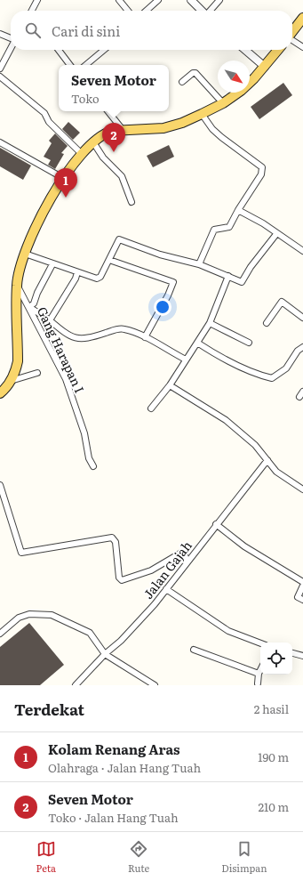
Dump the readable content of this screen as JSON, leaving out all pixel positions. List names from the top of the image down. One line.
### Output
{"streets":{"street":["Gang Harapan I","Jalan Gajah"]},"north":"bottom right","page":{"search":"Cari di sini","popup":["Seven Motor","Toko"],"pins":["2","1"],"heading":["Terdekat","2 hasil"],"list":[{"mark":"1","name":"Kolam Renang Aras","note":"Olahraga · Jalan Hang Tuah","value":"190 m"},{"mark":"2","name":"Seven Motor","note":"Toko · Jalan Hang Tuah","value":"210 m"}],"nav":["Peta","Rute","Disimpan"]}}
